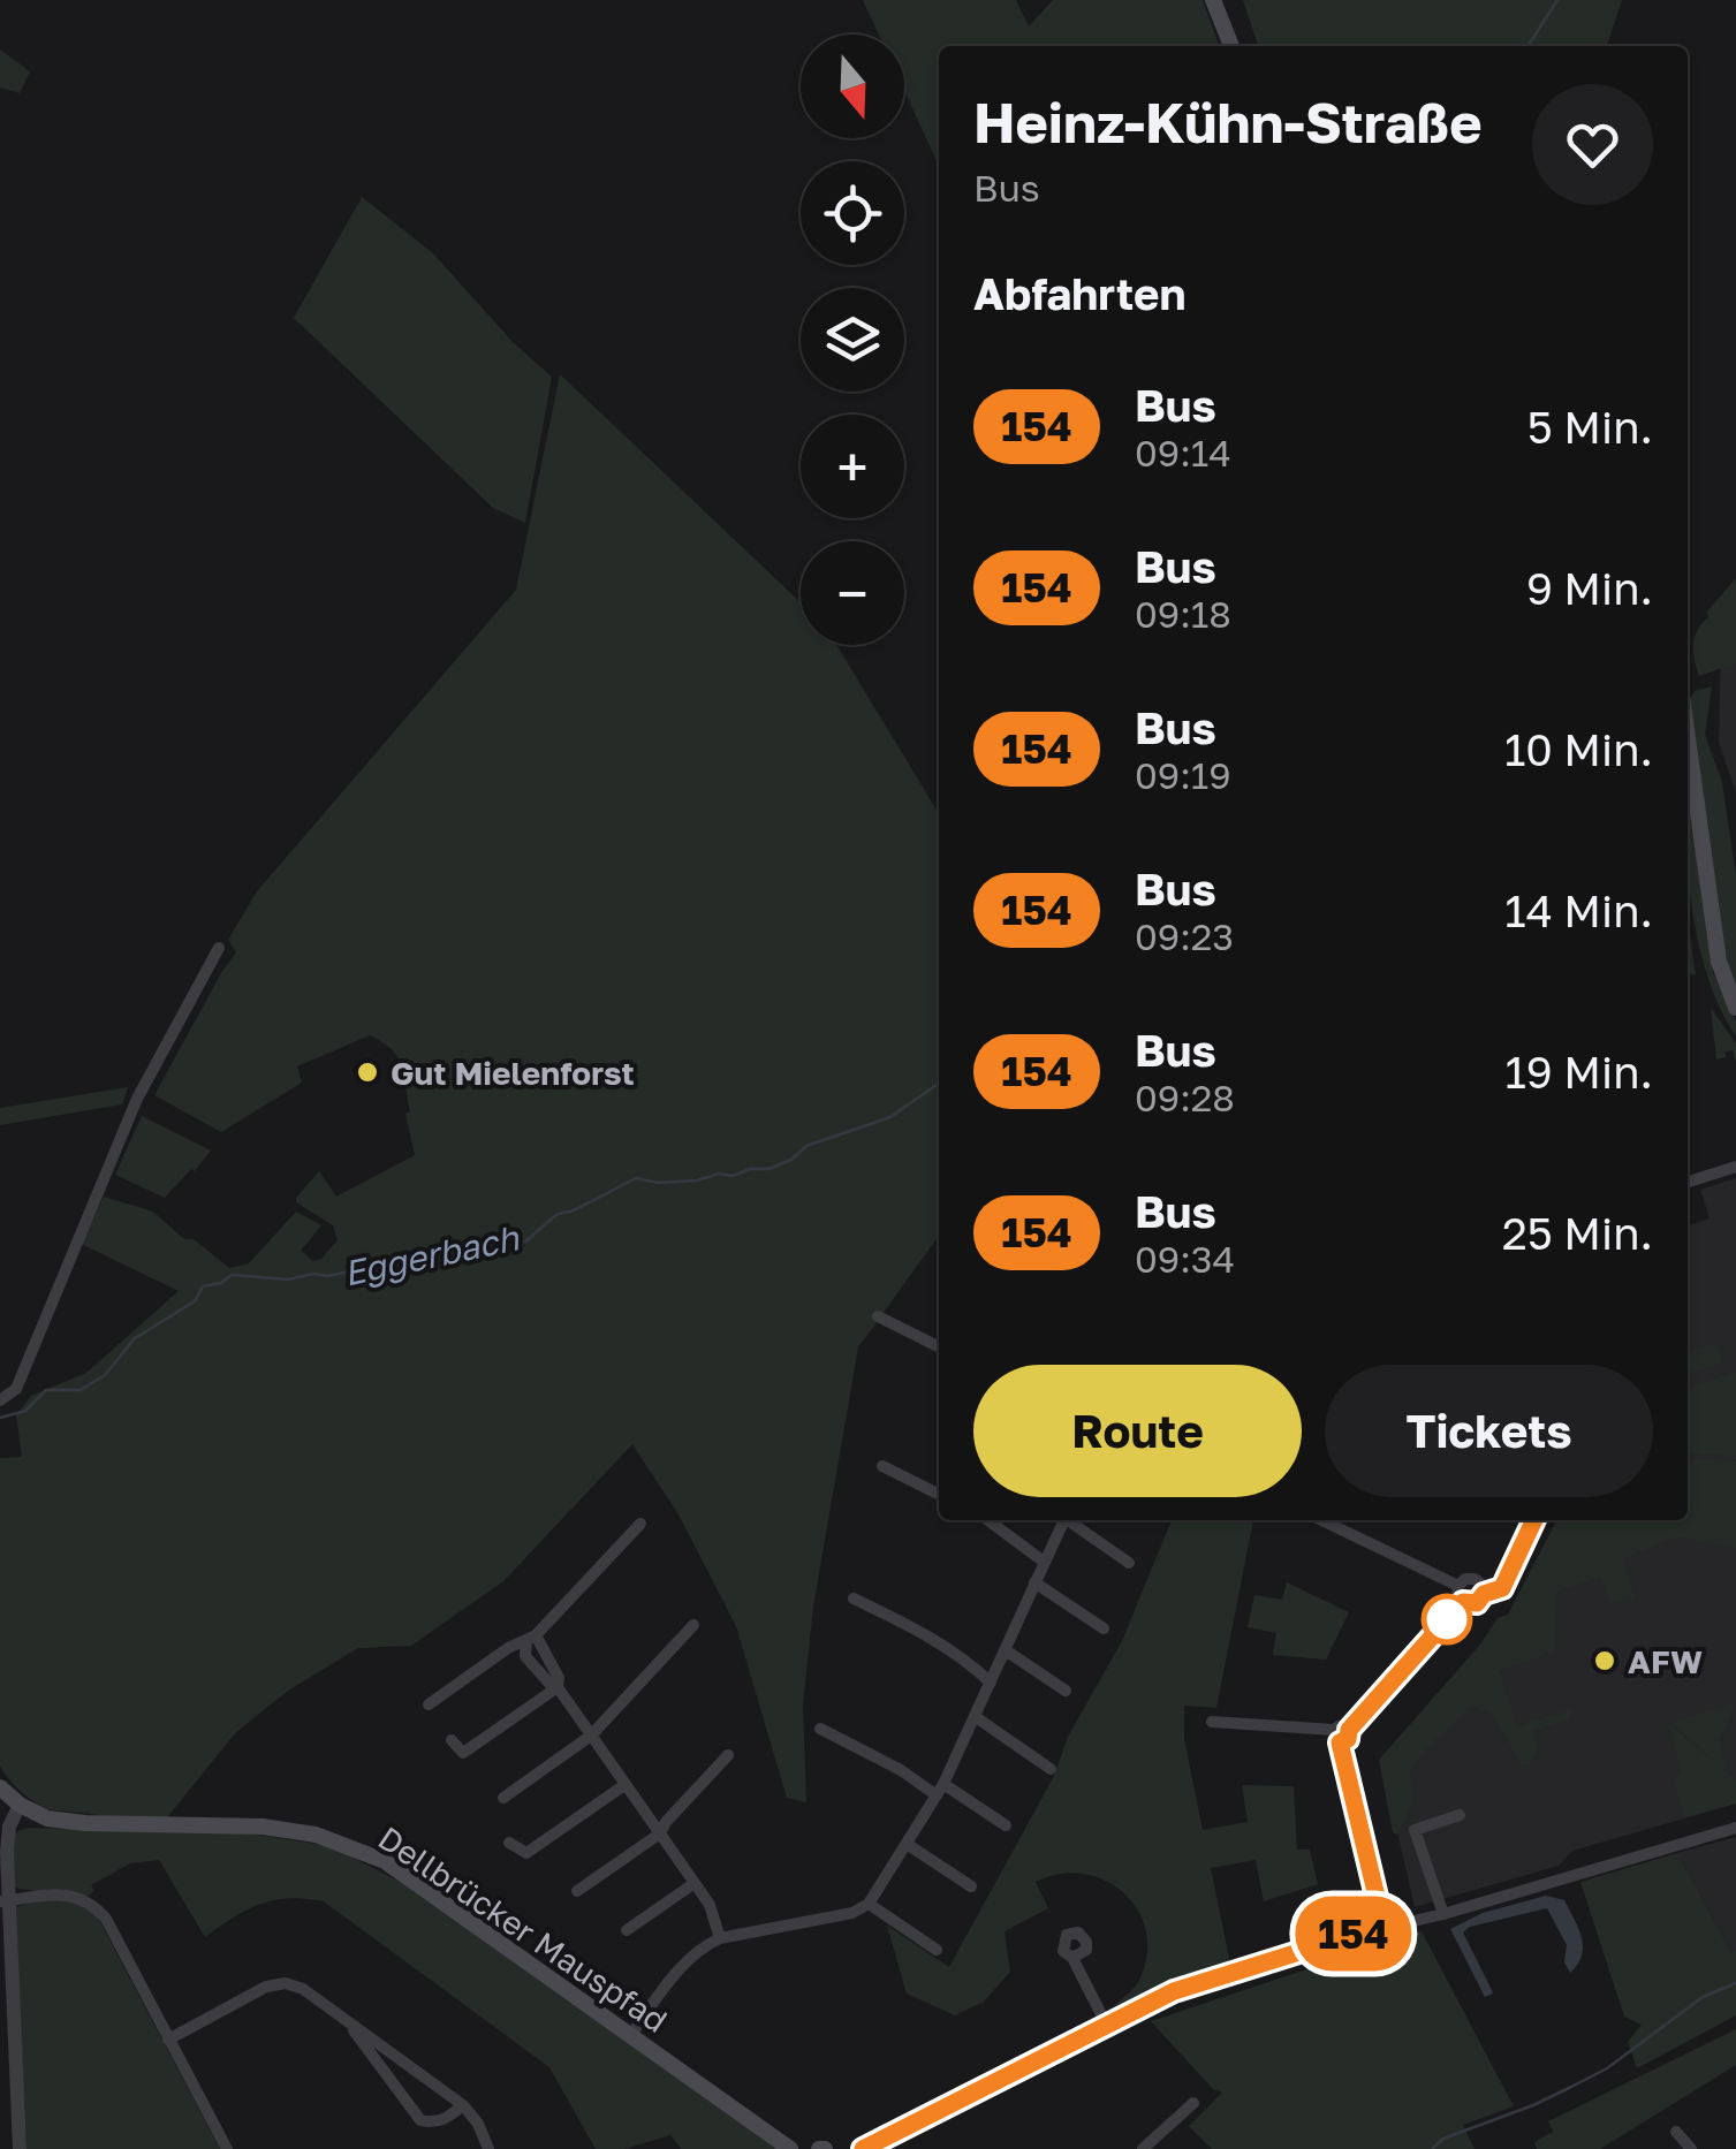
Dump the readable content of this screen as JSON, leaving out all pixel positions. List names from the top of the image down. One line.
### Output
{"streets":{"main road":["Dellbrücker Mauspfad"]},"water":["Eggerbach"],"places":["Gut Mielenforst","AFW"],"lines":["bus line 154"],"north":"bottom","page":{"on_map":"154","map_buttons":["+","−"],"heading":[["Heinz-Kühn-Straße","Bus"],"Abfahrten"],"list":[{"mark":"154","name":"Bus","note":"09:14","value":"5 Min."},{"mark":"154","name":"Bus","note":"09:18","value":"9 Min."},{"mark":"154","name":"Bus","note":"09:19","value":"10 Min."},{"mark":"154","name":"Bus","note":"09:23","value":"14 Min."},{"mark":"154","name":"Bus","note":"09:28","value":"19 Min."},{"mark":"154","name":"Bus","note":"09:34","value":"25 Min."}],"buttons":["Route","Tickets"]}}
